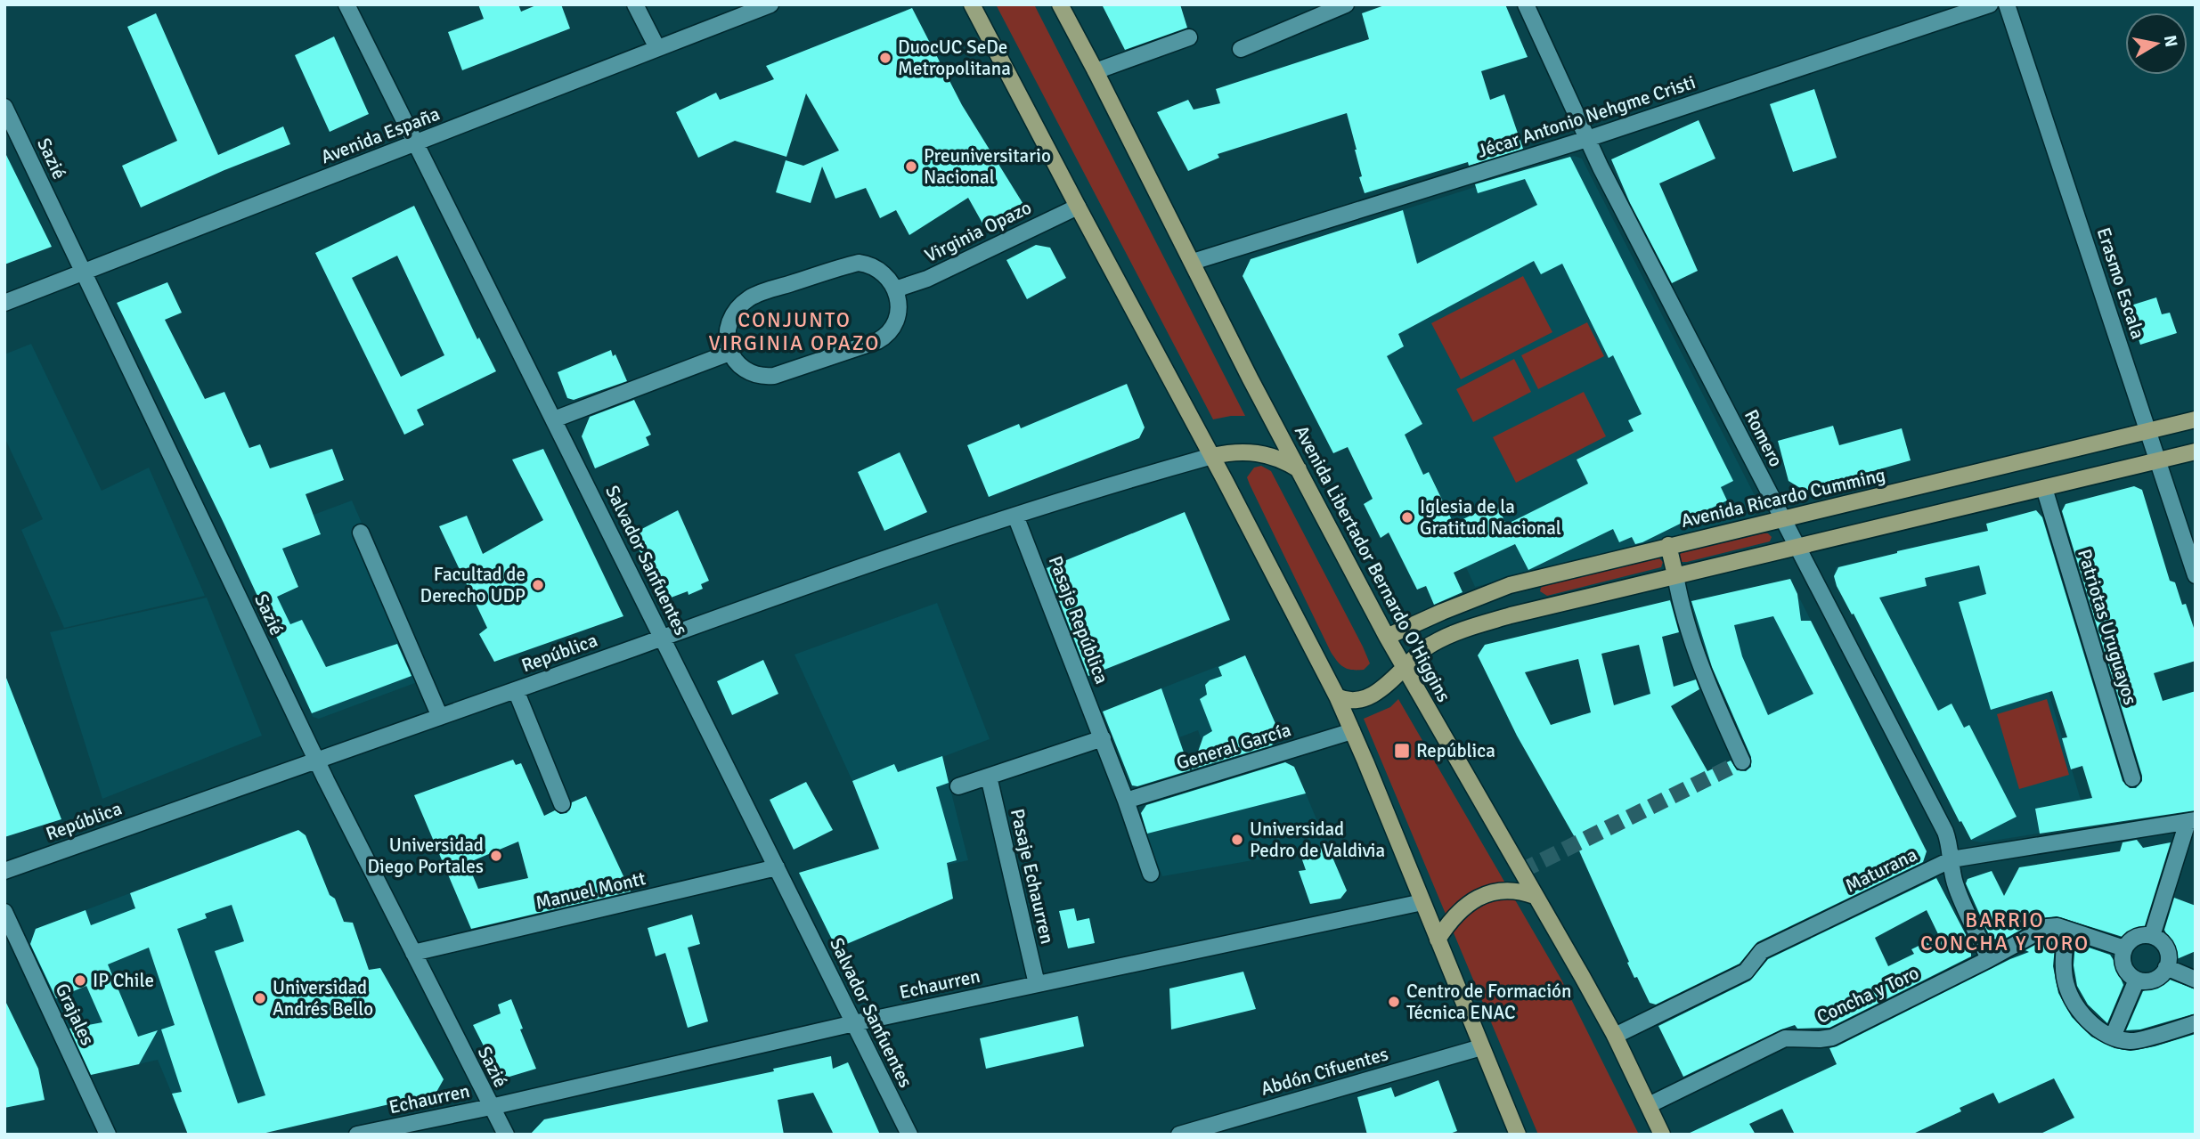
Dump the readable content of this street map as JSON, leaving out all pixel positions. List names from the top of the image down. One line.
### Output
{"streets":{"main road":["Avenida Ricardo Cumming","Avenida Libertador Bernardo O'Higgins"],"street":["Jécar Antonio Nehgme Cristi","Avenida España","Sazié","Virginia Opazo","Erasmo Escala","Romero","Salvador Sanfuentes","Pasaje República","Patriotas Uruguayos","República","General García","Maturana","Pasaje Echaurren","Manuel Montt","Echaurren","Concha y Toro","Grajales","Abdón Cifuentes"]},"crossings":[["Jécar Antonio Nehgme Cristi","Romero"],["Jécar Antonio Nehgme Cristi","Avenida Libertador Bernardo O'Higgins"],["Avenida España","Sazié"],["Avenida España","Salvador Sanfuentes"],["Sazié","República"],["Sazié","Manuel Montt"],["Sazié","Echaurren"],["Erasmo Escala","Avenida Ricardo Cumming"],["Romero","Avenida Ricardo Cumming"],["Romero","Maturana"],["Romero","Concha y Toro"],["Avenida Ricardo Cumming","Avenida Libertador Bernardo O'Higgins"],["Salvador Sanfuentes","República"],["Salvador Sanfuentes","Manuel Montt"],["Salvador Sanfuentes","Echaurren"],["Avenida Libertador Bernardo O'Higgins","Maturana"],["Avenida Libertador Bernardo O'Higgins","Concha y Toro"],["Pasaje República","República"],["Pasaje República","General García"],["Pasaje Echaurren","Echaurren"]],"districts":["CONJUNTO VIRGINIA OPAZO","BARRIO CONCHA Y TORO"],"places":{"other":["DuocUC SeDe Metropolitana","Preuniversitario Nacional","Iglesia de la Gratitud Nacional","Facultad de Derecho UDP","Universidad Pedro de Valdivia","Universidad Diego Portales","IP Chile","Universidad Andrés Bello","Centro de Formación Técnica ENAC"],"transit":["República"]},"north":"right"}
